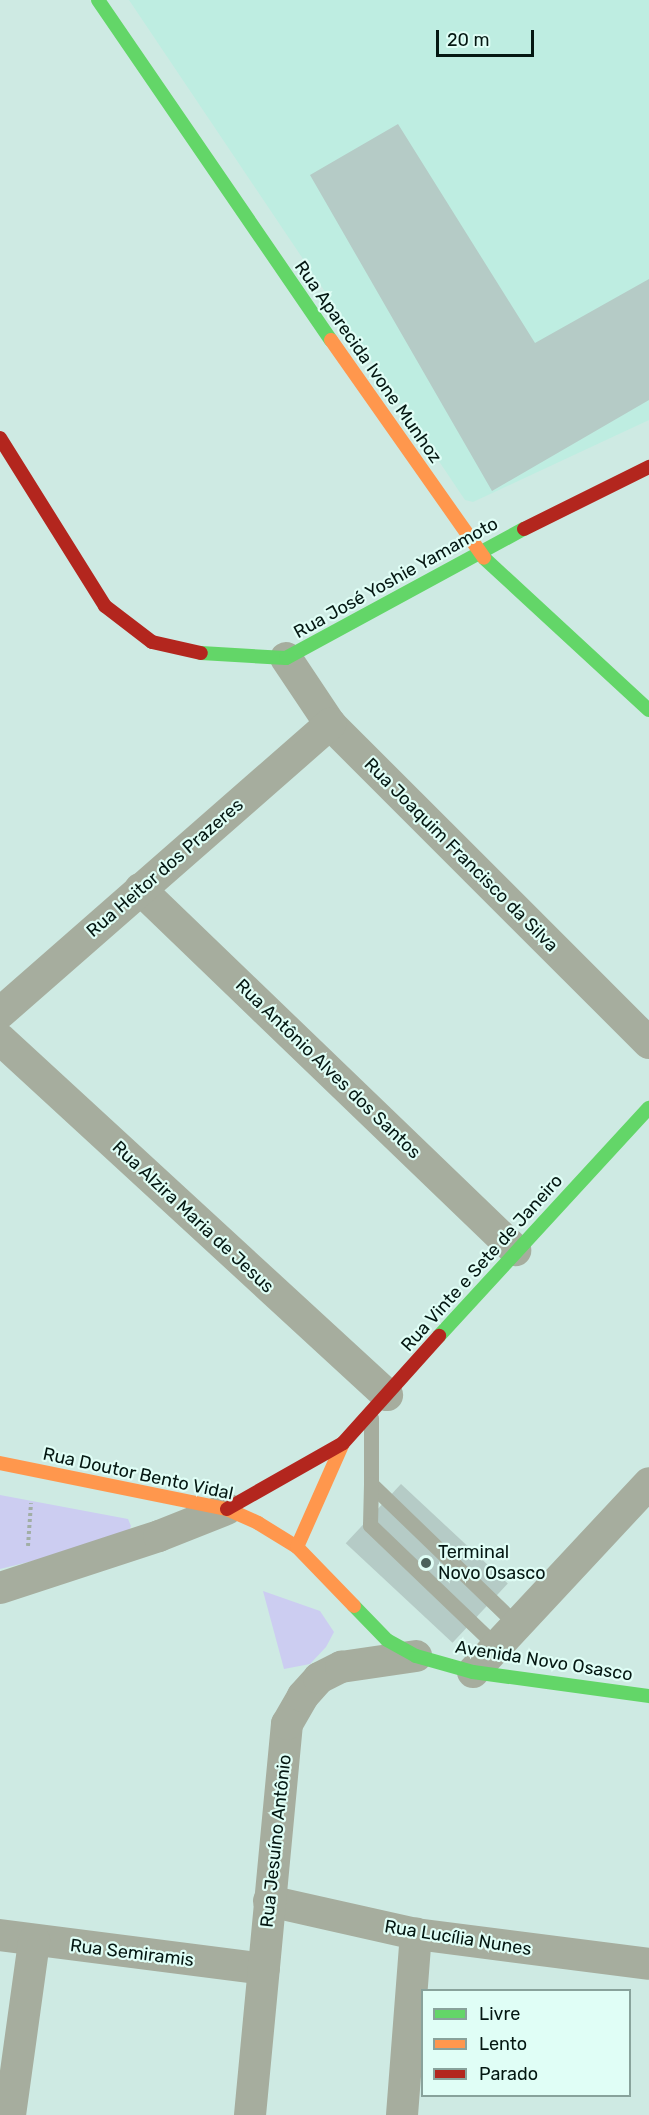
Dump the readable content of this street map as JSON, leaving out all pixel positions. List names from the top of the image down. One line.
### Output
{"streets":{"street":["Rua Aparecida Ivone Munhoz","Rua José Yoshie Yamamoto","Rua Joaquim Francisco da Silva","Rua Heitor dos Prazeres","Rua Antônio Alves dos Santos","Rua Alzira Maria de Jesus","Rua Vinte e Sete de Janeiro","Rua Doutor Bento Vidal","Avenida Novo Osasco","Rua Jesuíno Antônio","Rua Lucília Nunes","Rua Semiramis"]},"crossings":[["Rua Aparecida Ivone Munhoz","Rua José Yoshie Yamamoto"],["Rua José Yoshie Yamamoto","Rua Joaquim Francisco da Silva"],["Rua Joaquim Francisco da Silva","Rua Heitor dos Prazeres"],["Rua Heitor dos Prazeres","Rua Antônio Alves dos Santos"],["Rua Antônio Alves dos Santos","Rua Vinte e Sete de Janeiro"],["Rua Alzira Maria de Jesus","Rua Vinte e Sete de Janeiro"],["Rua Vinte e Sete de Janeiro","Rua Doutor Bento Vidal"],["Rua Vinte e Sete de Janeiro","Avenida Novo Osasco"],["Rua Doutor Bento Vidal","Avenida Novo Osasco"],["Avenida Novo Osasco","Rua Jesuíno Antônio"],["Rua Jesuíno Antônio","Rua Lucília Nunes"],["Rua Jesuíno Antônio","Rua Semiramis"]],"places":["Terminal Novo Osasco"],"legend":["Livre","Lento","Parado"],"scale_bar":"20 m"}
